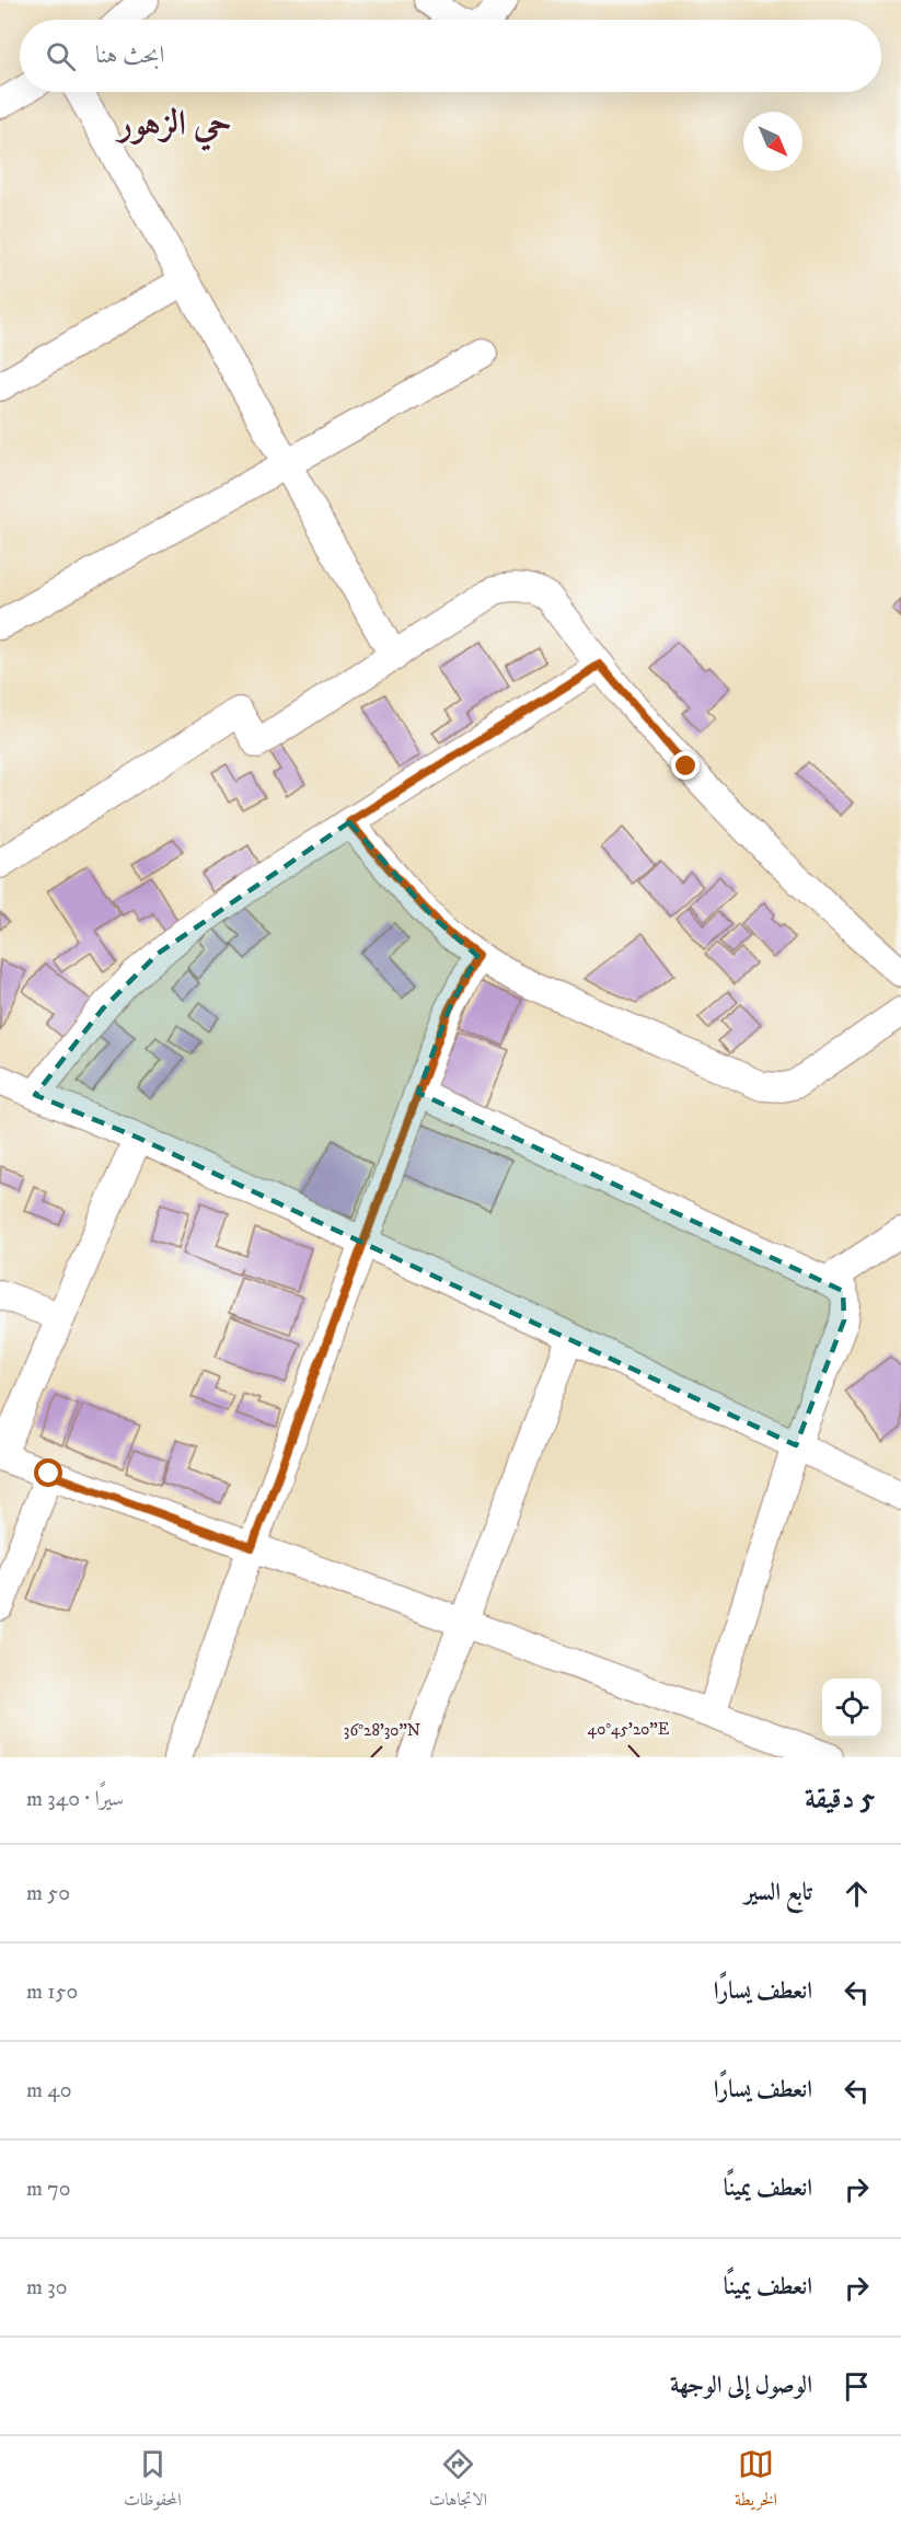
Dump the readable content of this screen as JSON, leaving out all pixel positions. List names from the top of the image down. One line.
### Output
{"districts":["حي الزهور"],"north":"bottom right","page":{"search":"ابحث هنا","heading":["5 دقيقة","سيرًا · 340 m"],"list":[["تابع السير","50 m"],["انعطف يسارًا","150 m"],["انعطف يسارًا","40 m"],["انعطف يمينًا","70 m"],["انعطف يمينًا","30 m"],"الوصول إلى الوجهة"],"nav":["الخريطة","الاتجاهات","المحفوظات"]},"coordinates":["40°45'20\"E","36°28'30\"N"]}
